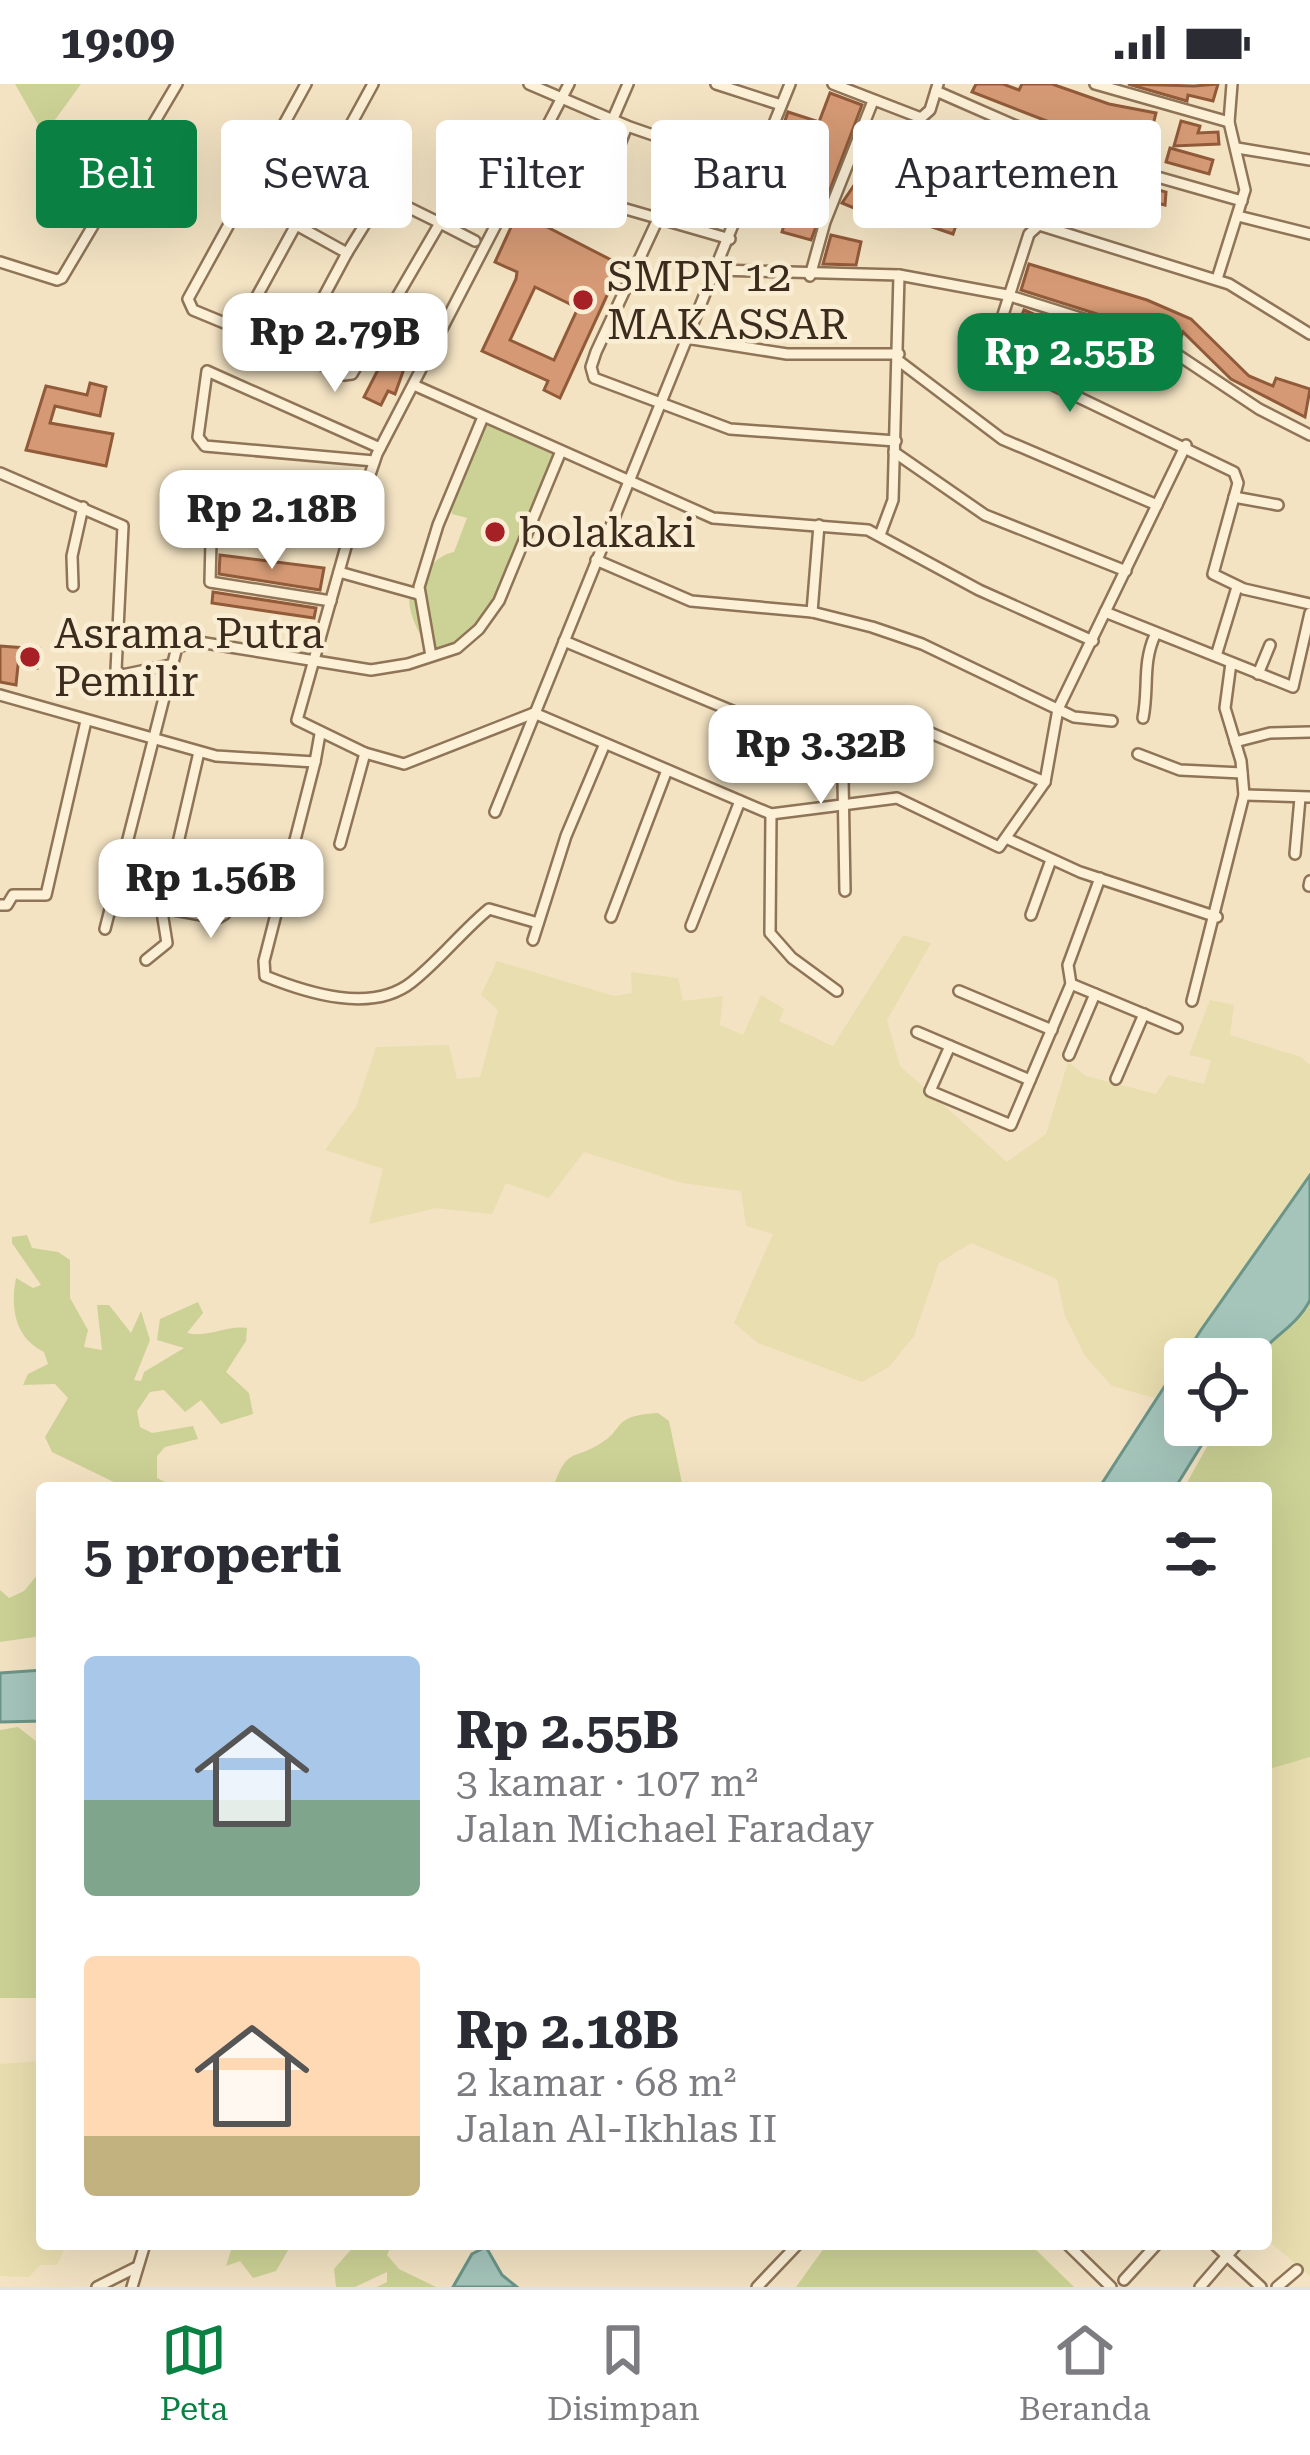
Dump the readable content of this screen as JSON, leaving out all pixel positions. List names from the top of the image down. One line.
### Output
{"places":["SMPN 12 MAKASSAR","bolakaki","Asrama Putra Pemilir"],"page":{"status":"19:09","chip":["Beli","Sewa","Filter","Baru","Apartemen"],"price":["Rp 2.79B","Rp 2.55B","Rp 2.18B","Rp 3.32B","Rp 1.56B"],"heading":"5 properti","list":[{"name":"Rp 2.55B","note":"3 kamar · 107 m² · Jalan Michael Faraday"},{"name":"Rp 2.18B","note":"2 kamar · 68 m² · Jalan Al-Ikhlas II"}],"tabs":["Peta","Disimpan","Beranda"]}}
